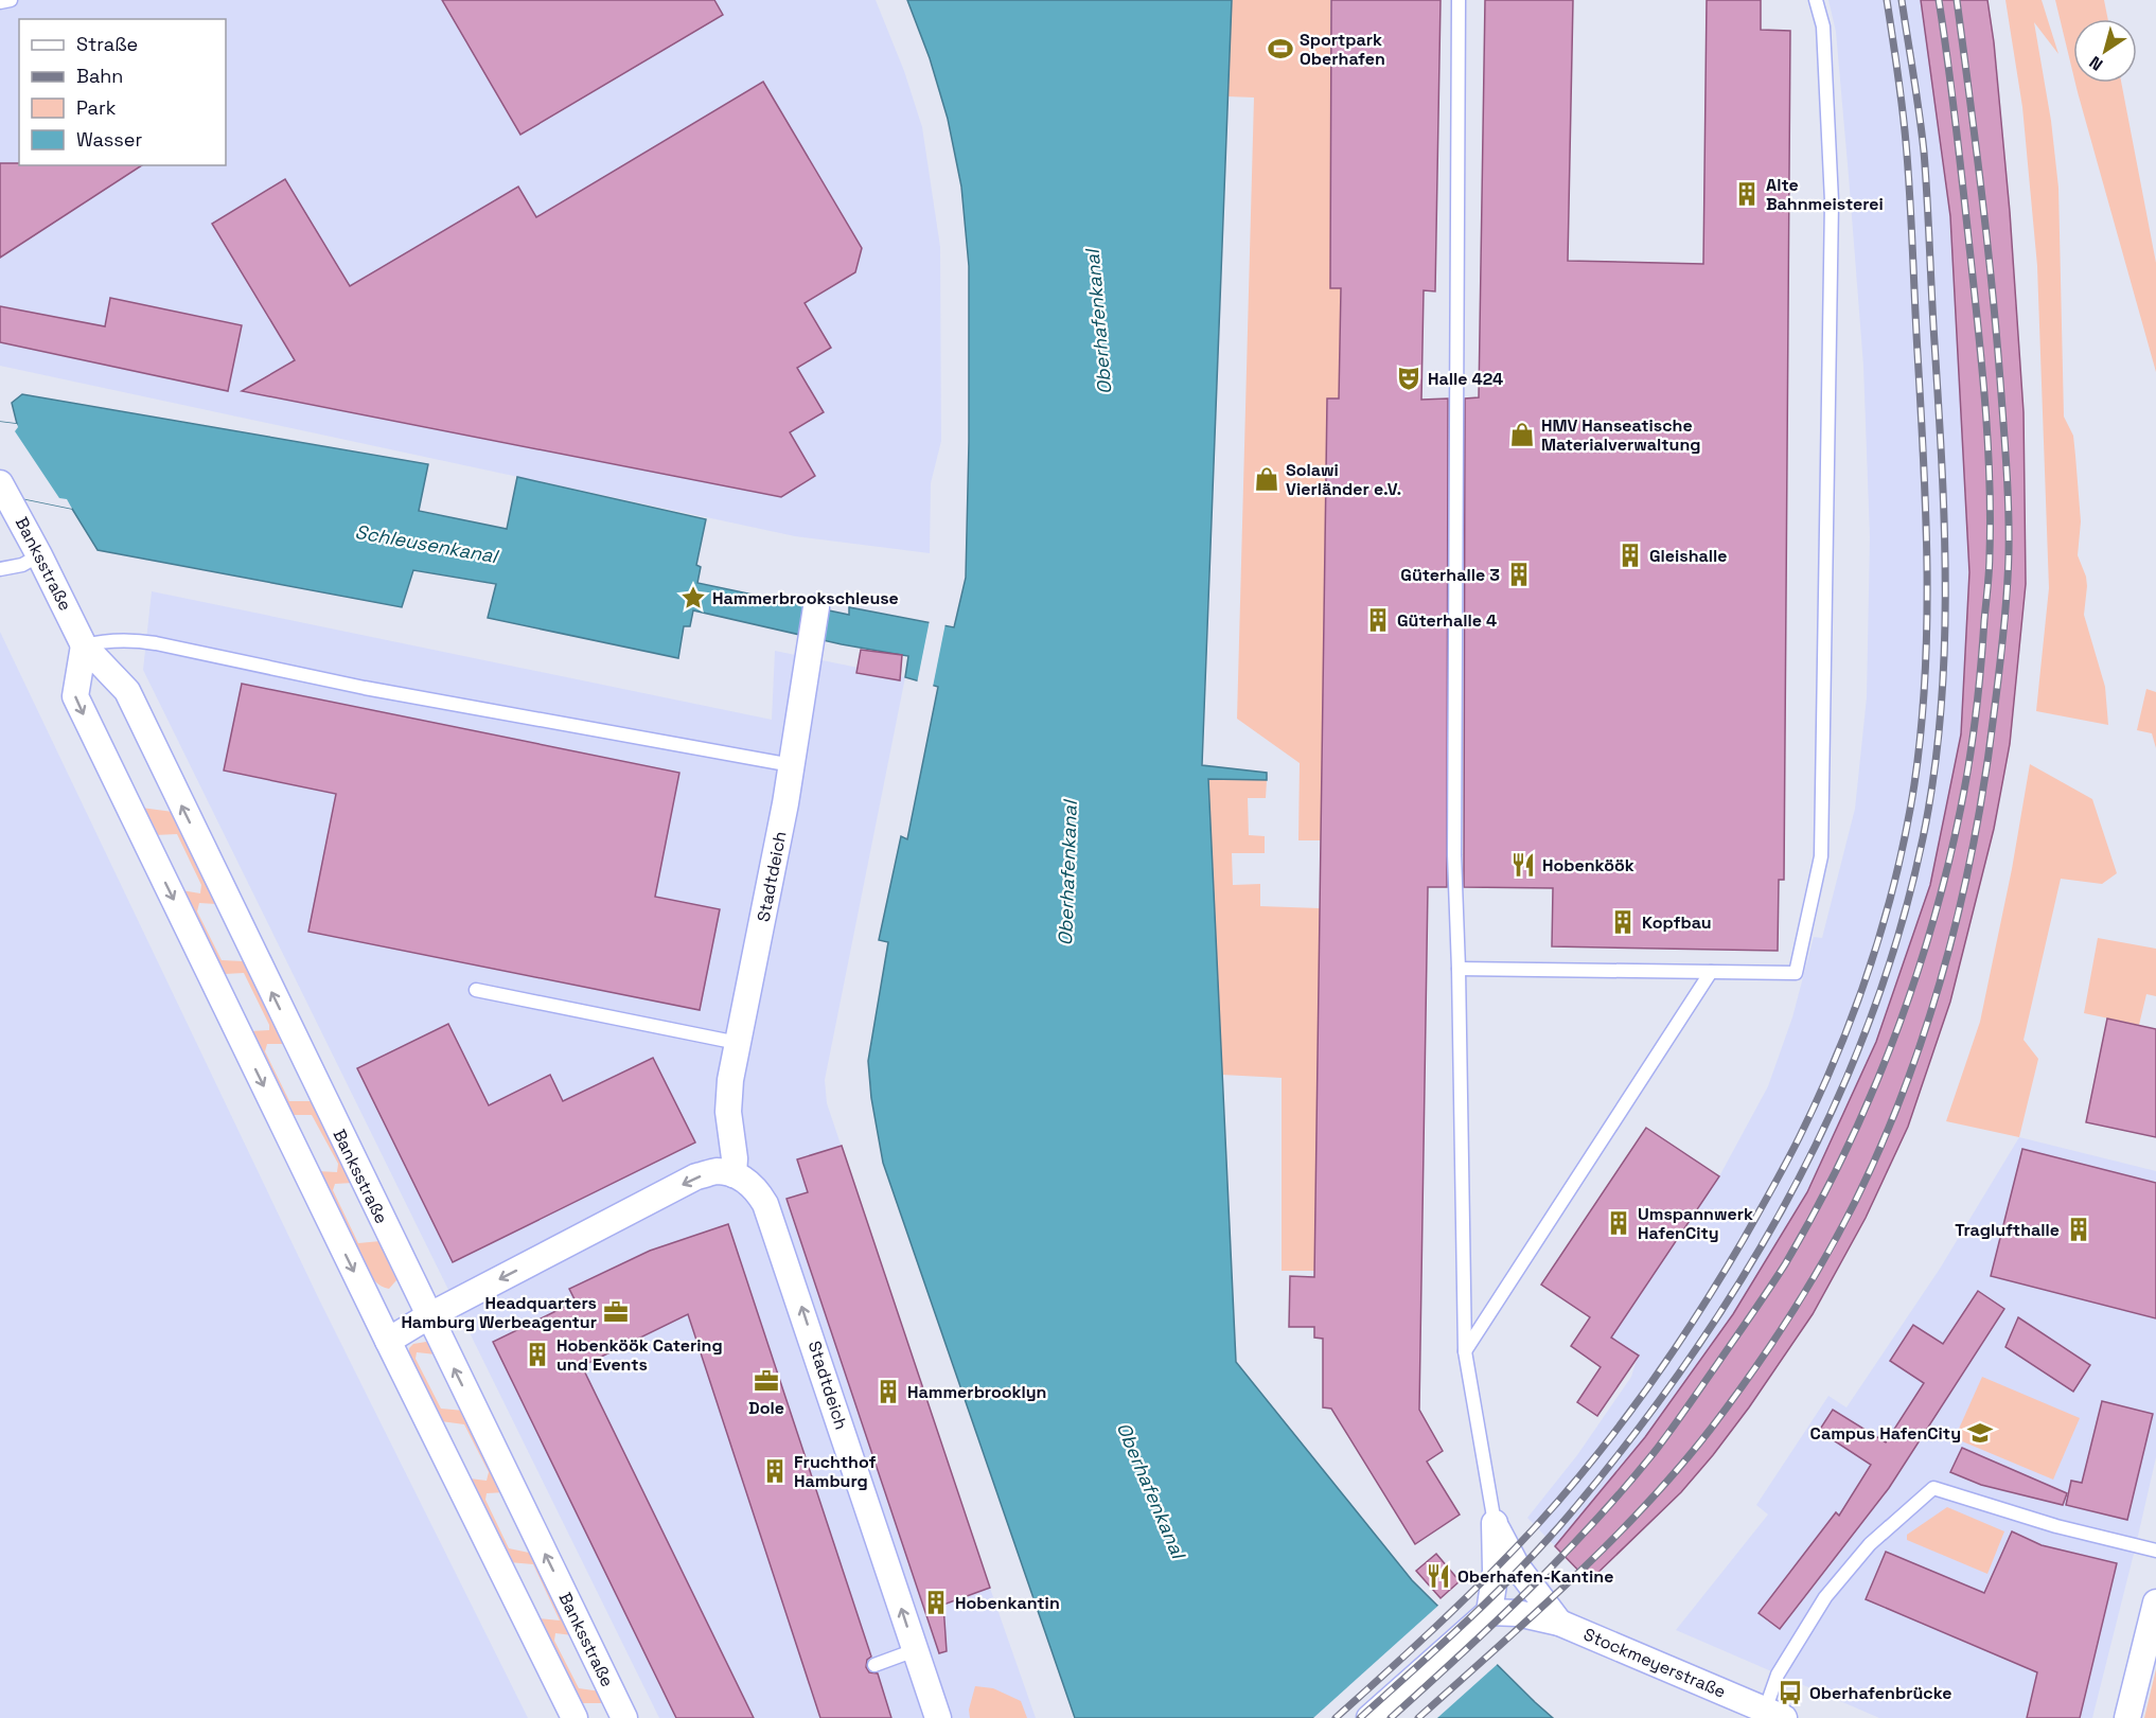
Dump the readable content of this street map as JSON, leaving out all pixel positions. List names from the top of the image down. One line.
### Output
{"streets":{"street":["Banksstraße","Stadtdeich","Stockmeyerstraße"]},"one_way":["Stadtdeich"],"water":["Oberhafenkanal","Schleusenkanal"],"places":{"sports":["Sportpark Oberhafen"],"building":["Alte Bahnmeisterei","Gleishalle","Güterhalle 3","Güterhalle 4","Kopfbau","Umspannwerk HafenCity","Traglufthalle","Hobenköök Catering und Events","Hammerbrooklyn","Fruchthof Hamburg","Hobenkantin"],"theatre":["Halle 424"],"shop":["HMV Hanseatische Materialverwaltung","Solawi Vierländer e.V."],"place":["Hammerbrookschleuse"],"restaurant":["Hobenköök","Oberhafen-Kantine"],"office":["Headquarters Hamburg Werbeagentur","Dole"],"school or university":["Campus HafenCity"],"bus stop":["Oberhafenbrücke"]},"legend":["Straße","Bahn","Park","Wasser"],"north":"bottom left"}
